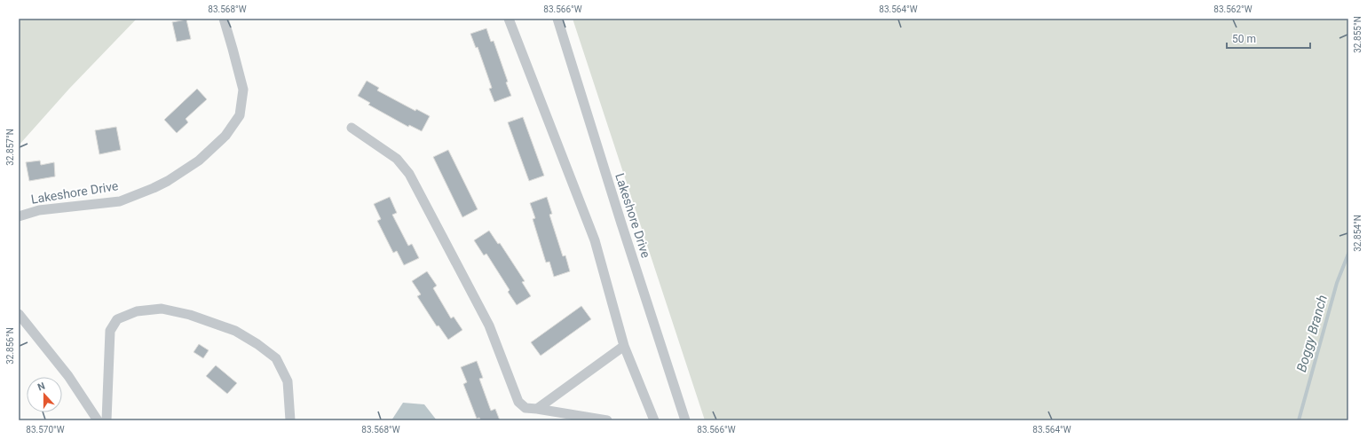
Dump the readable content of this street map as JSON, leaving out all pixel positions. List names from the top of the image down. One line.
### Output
{"streets":{"street":["Lakeshore Drive"]},"water":["Boggy Branch"],"scale_bar":"50 m","north":"top","coordinates":["83.568°W","83.566°W","83.564°W","83.562°W","32.855°N","32.857°N","32.854°N","32.856°N","83.570°W"]}
